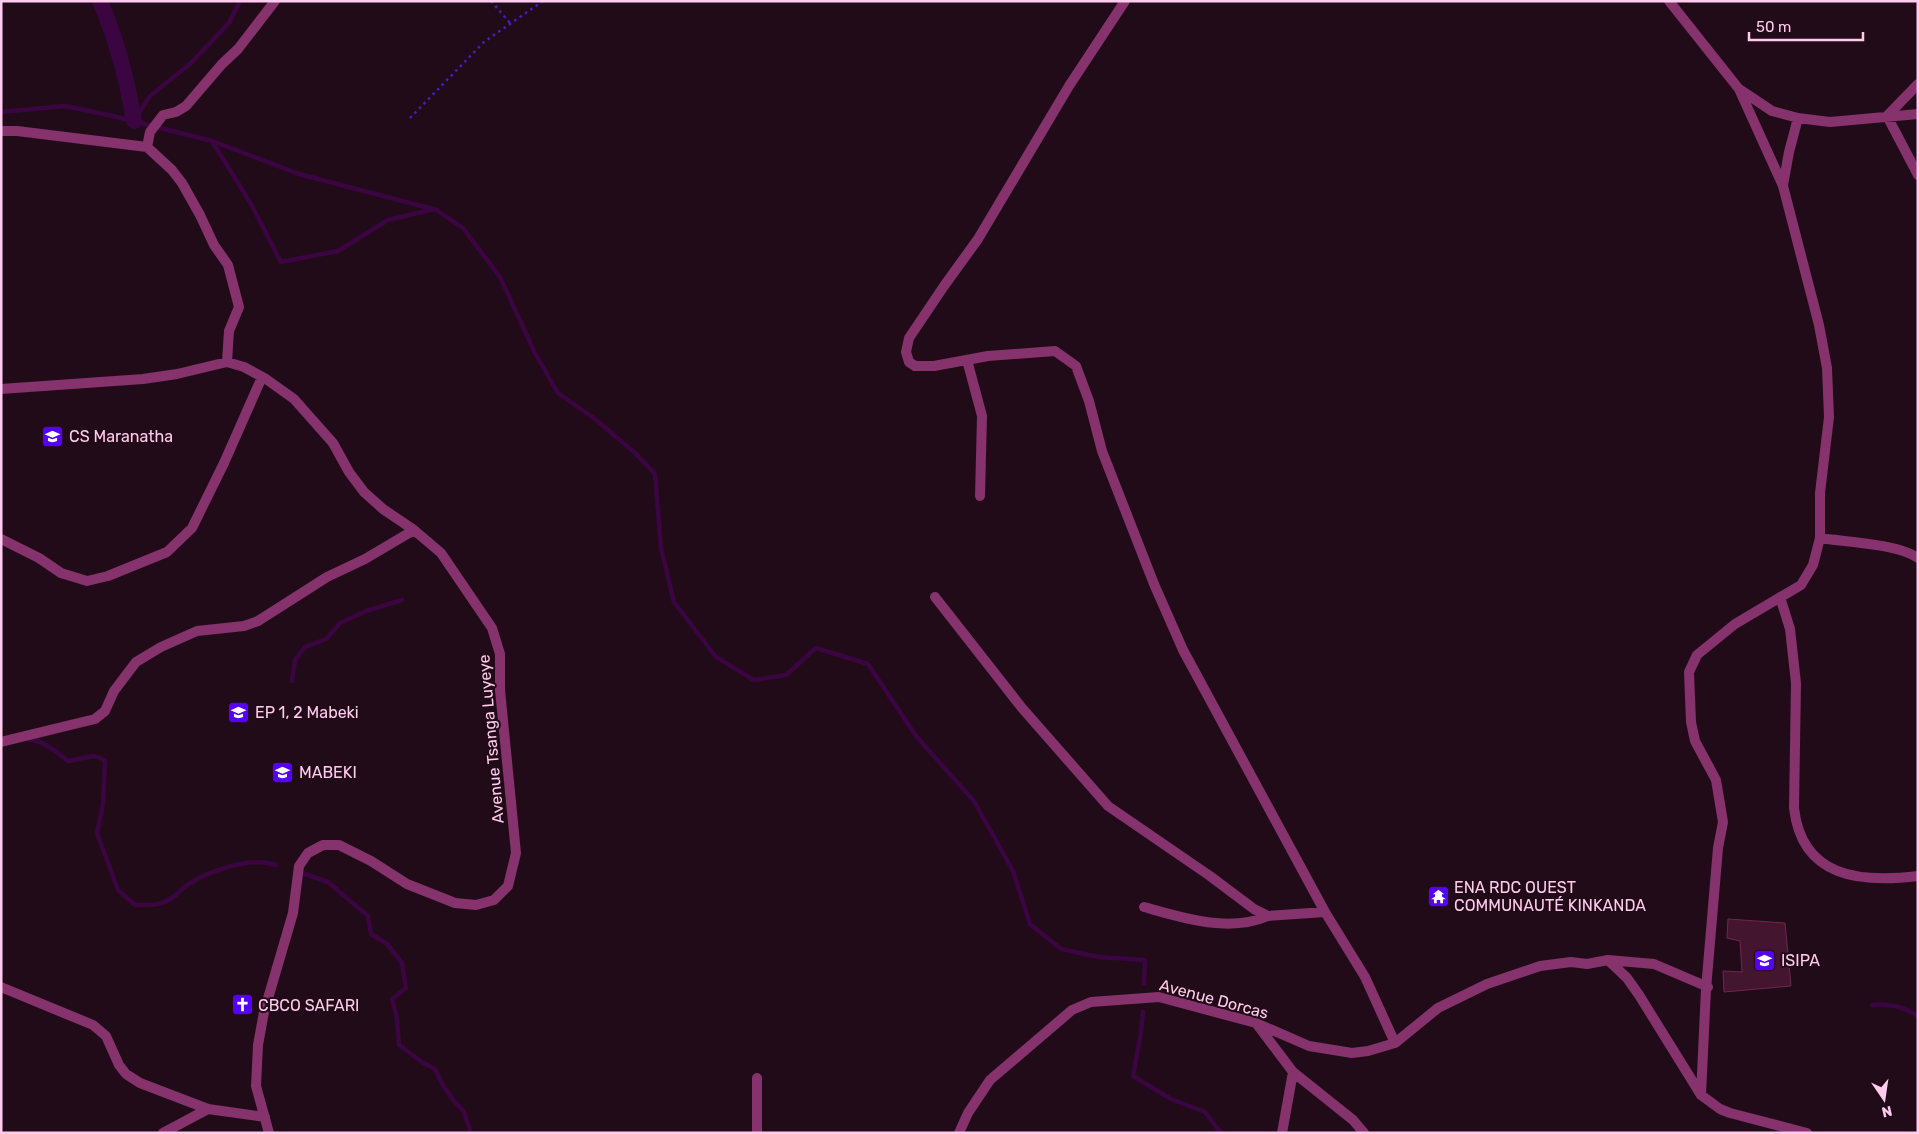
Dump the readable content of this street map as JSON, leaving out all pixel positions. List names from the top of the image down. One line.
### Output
{"streets":{"street":["Avenue Tsanga Luyeye","Avenue Dorcas"]},"places":{"school or university":["CS Maranatha","EP 1, 2 Mabeki","MABEKI","ISIPA"],"temple":["ENA RDC OUEST COMMUNAUTÉ KINKANDA"],"church":["CBCO SAFARI"]},"scale_bar":"50 m","north":"bottom"}
